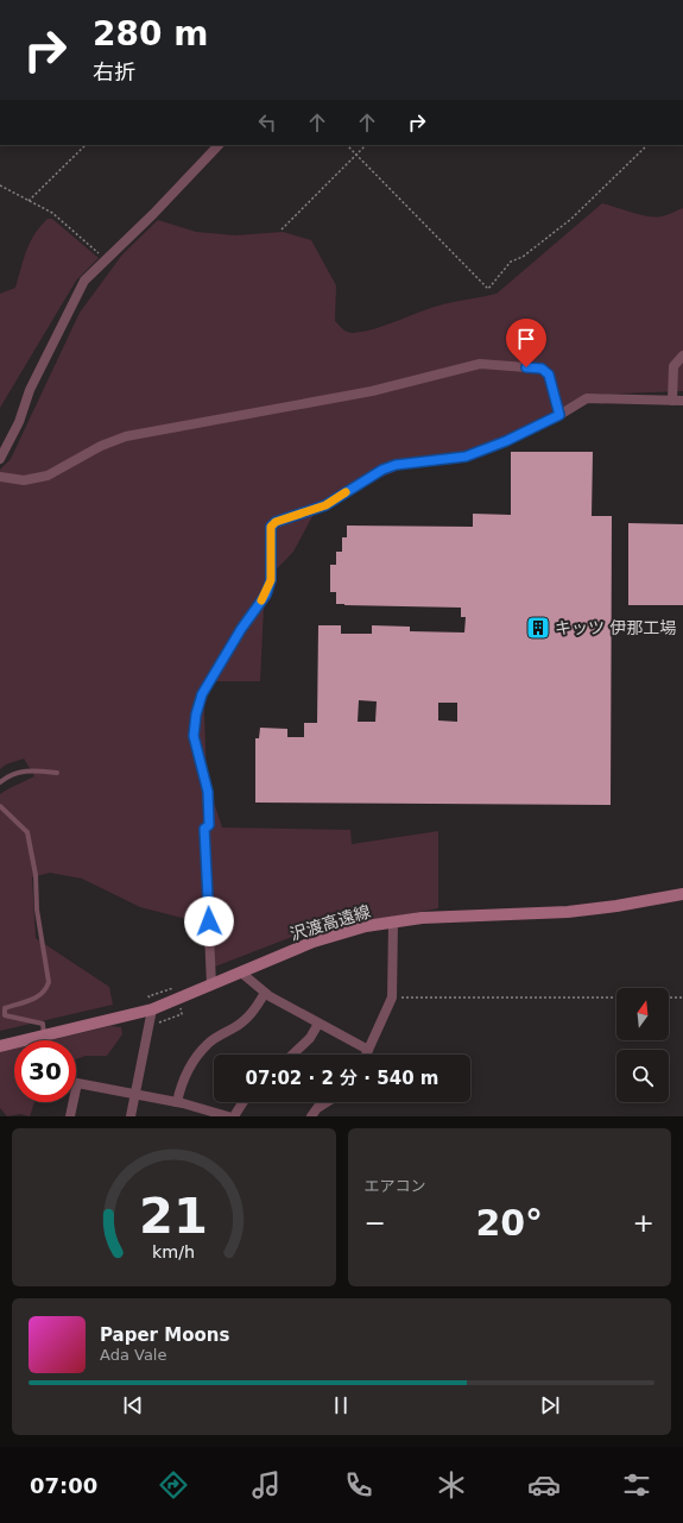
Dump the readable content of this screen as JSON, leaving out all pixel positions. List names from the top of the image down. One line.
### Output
{"streets":{"main road":["沢渡高遠線"]},"places":{"building":["キッツ 伊那工場"]},"north":"top","page":{"turn":["280 m","右折"],"limit":"30","trip":"07:02 · 2 分 · 540 m","tile":"エアコン","heat":["−","20°","+"],"song":["Paper Moons","Ada Vale"],"tabs":"07:00","gauge":["21","km/h"]}}
